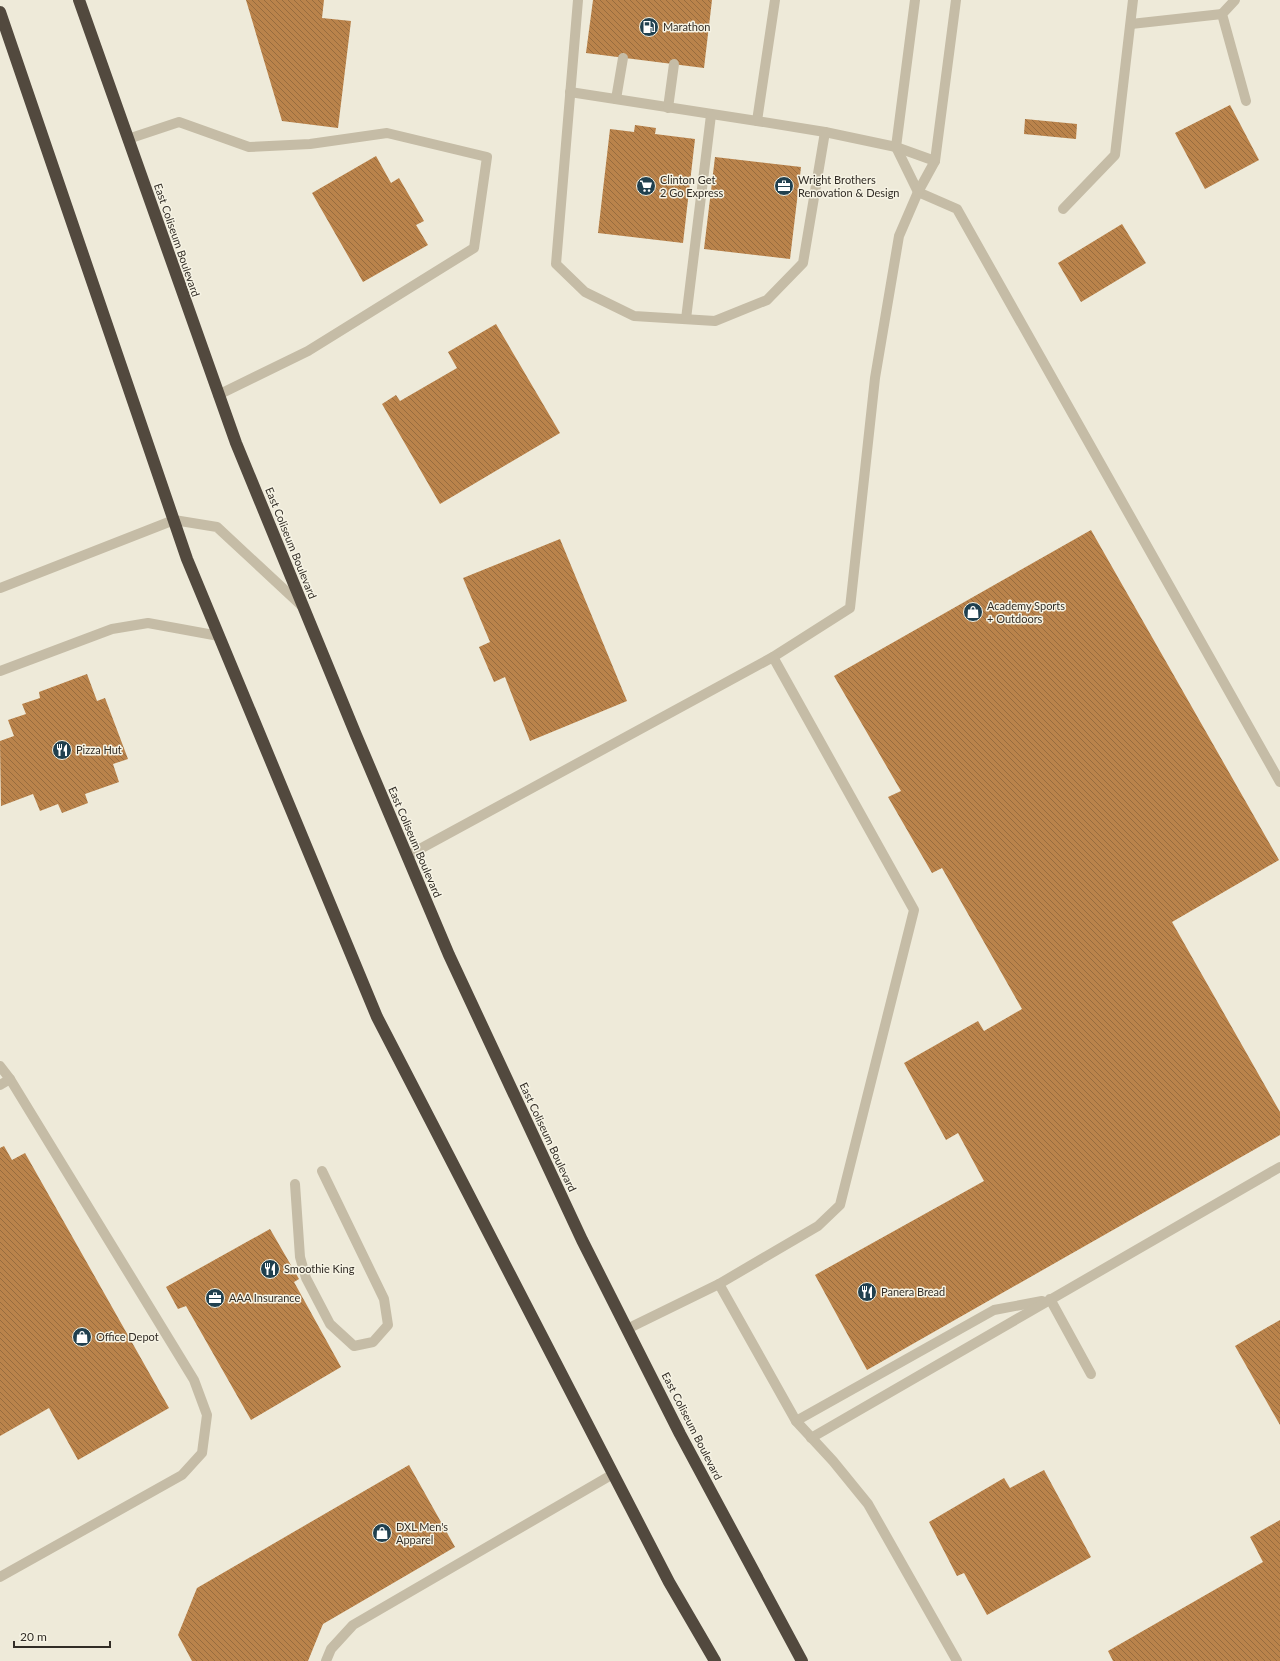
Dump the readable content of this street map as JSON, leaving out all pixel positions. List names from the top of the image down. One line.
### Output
{"streets":{"highway":["East Coliseum Boulevard"]},"places":{"fuel station":["Marathon"],"supermarket":["Clinton Get 2 Go Express"],"office":["Wright Brothers Renovation & Design","AAA Insurance"],"shop":["Academy Sports + Outdoors","Office Depot","DXL Men's Apparel"],"restaurant":["Pizza Hut","Smoothie King","Panera Bread"]},"scale_bar":"20 m"}
